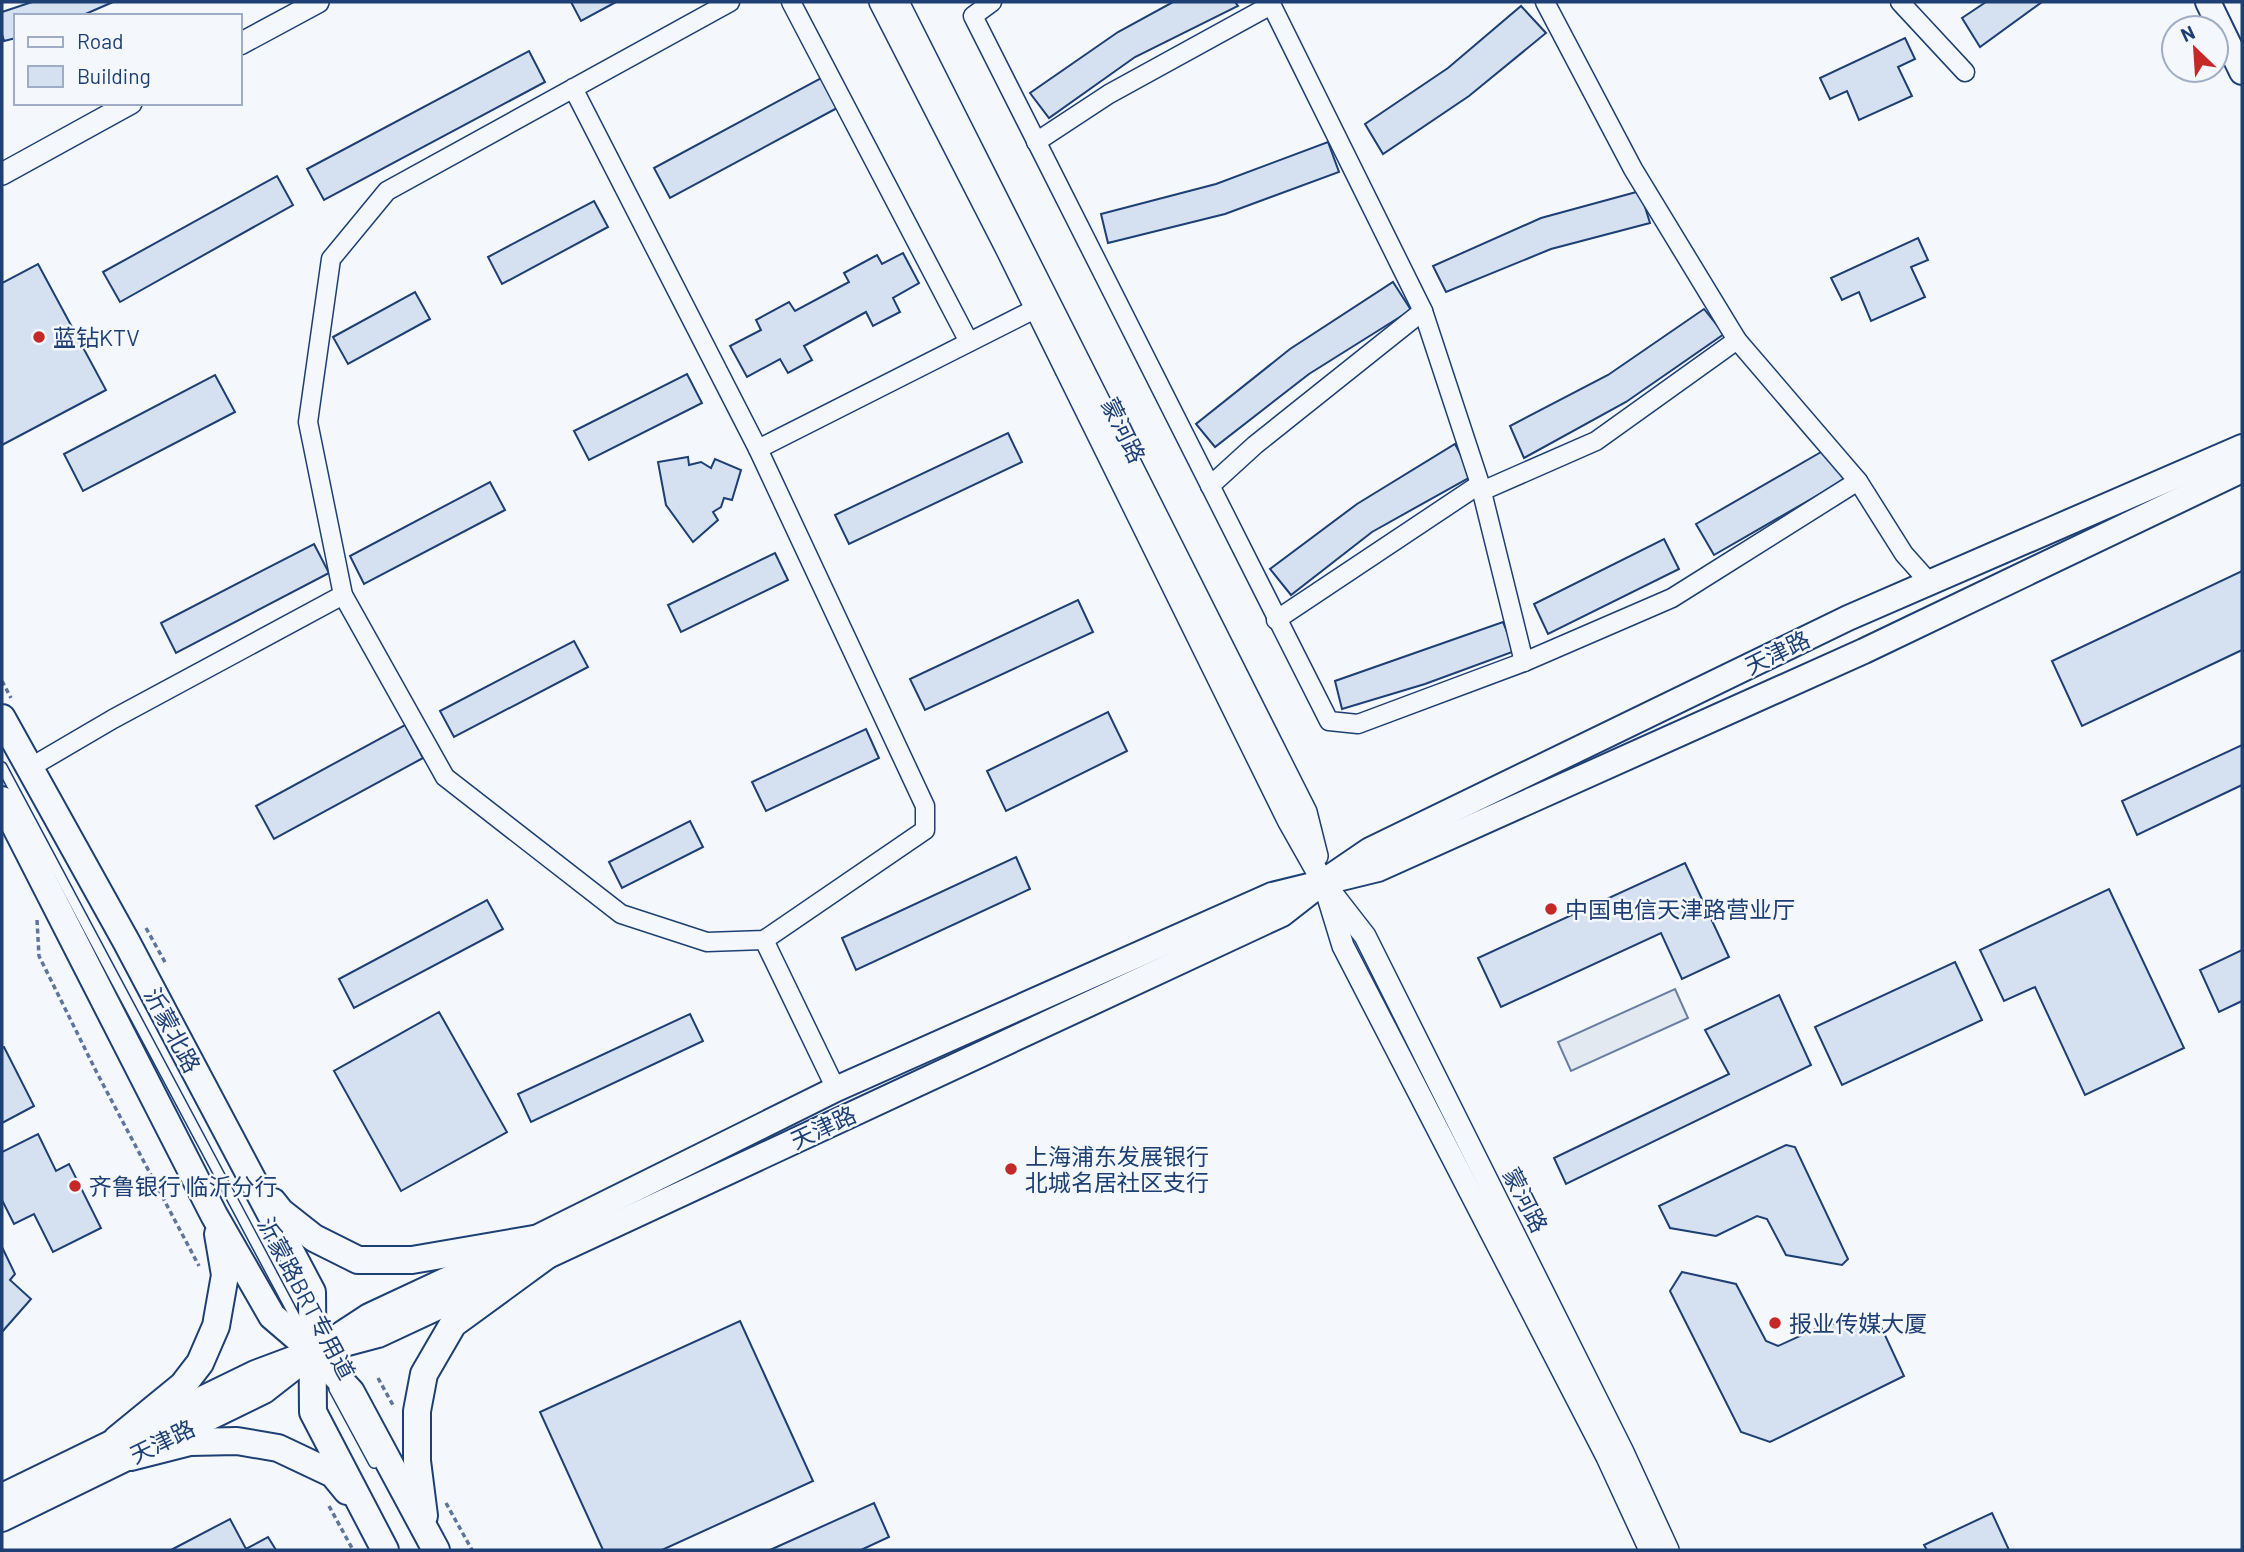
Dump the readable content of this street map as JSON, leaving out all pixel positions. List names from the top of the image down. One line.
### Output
{"streets":{"main road":["天津路","沂蒙北路"],"street":["蒙河路"],"lane":["沂蒙路BRT专用道"]},"crossings":[["蒙河路","天津路"],["天津路","沂蒙北路"],["天津路","沂蒙路BRT专用道"],["沂蒙北路","沂蒙路BRT专用道"]],"places":["蓝钻KTV","中国电信天津路营业厅","上海浦东发展银行 北城名居社区支行","齐鲁银行 临沂分行","报业传媒大厦"],"legend":["Road","Building"],"north":"top left"}
